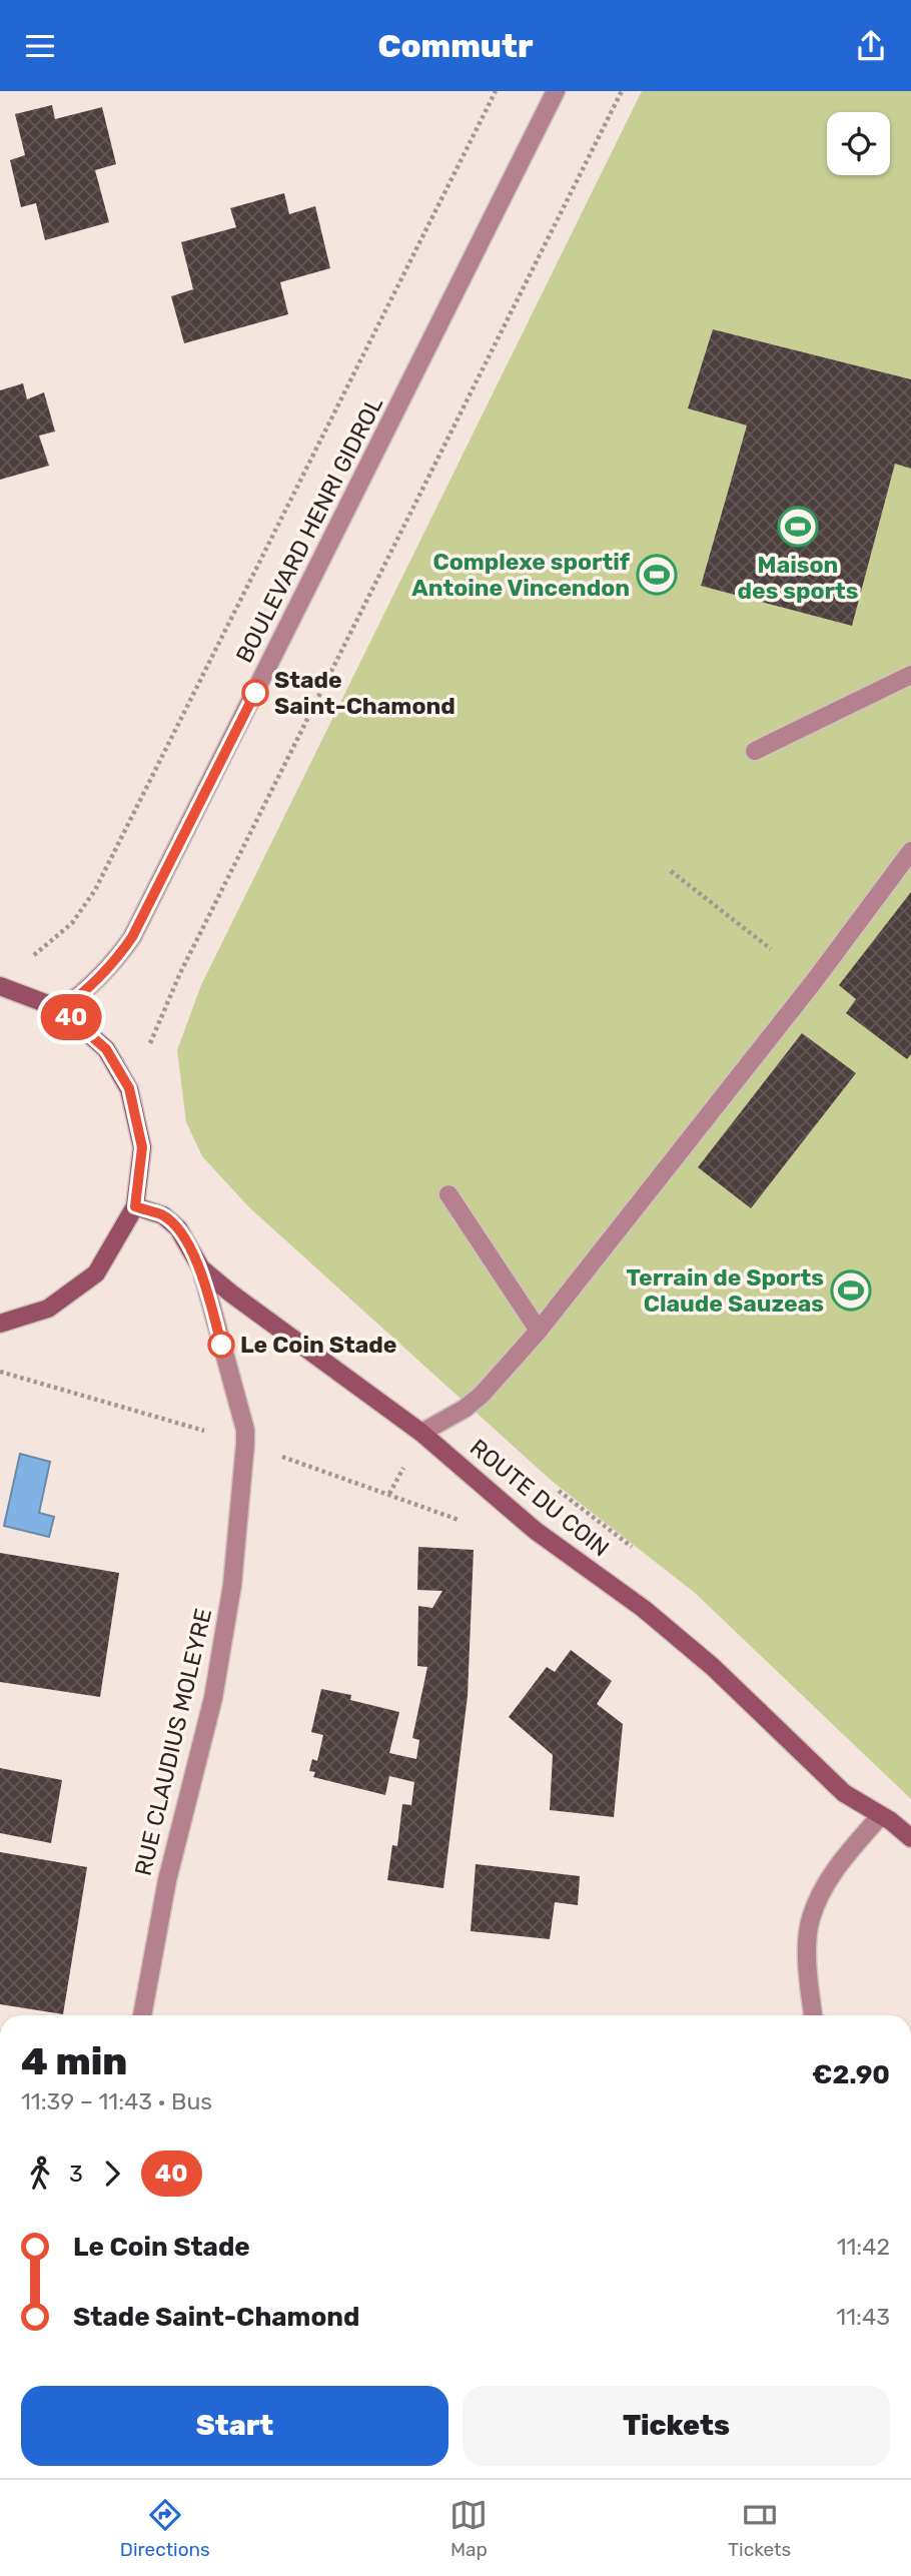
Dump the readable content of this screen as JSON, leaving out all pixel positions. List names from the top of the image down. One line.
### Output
{"streets":{"main road":["ROUTE DU COIN"],"street":["BOULEVARD HENRI GIDROL","RUE CLAUDIUS MOLEYRE"]},"crossings":[["ROUTE DU COIN","RUE CLAUDIUS MOLEYRE"]],"places":{"sports":["Maison des sports","Complexe sportif Antoine Vincendon","Terrain de Sports Claude Sauzeas"],"other":["Stade Saint-Chamond","Le Coin Stade"]},"lines":["bus line 40"],"page":{"header":"Commutr","on_map":"40","heading":["4 min","11:39 – 11:43 · Bus","€2.90"],"legs":["3","40"],"list":[{"name":"Le Coin Stade","value":"11:42"},{"name":"Stade Saint-Chamond","value":"11:43"}],"buttons":["Start","Tickets"],"tabs":["Directions","Map","Tickets"]}}
